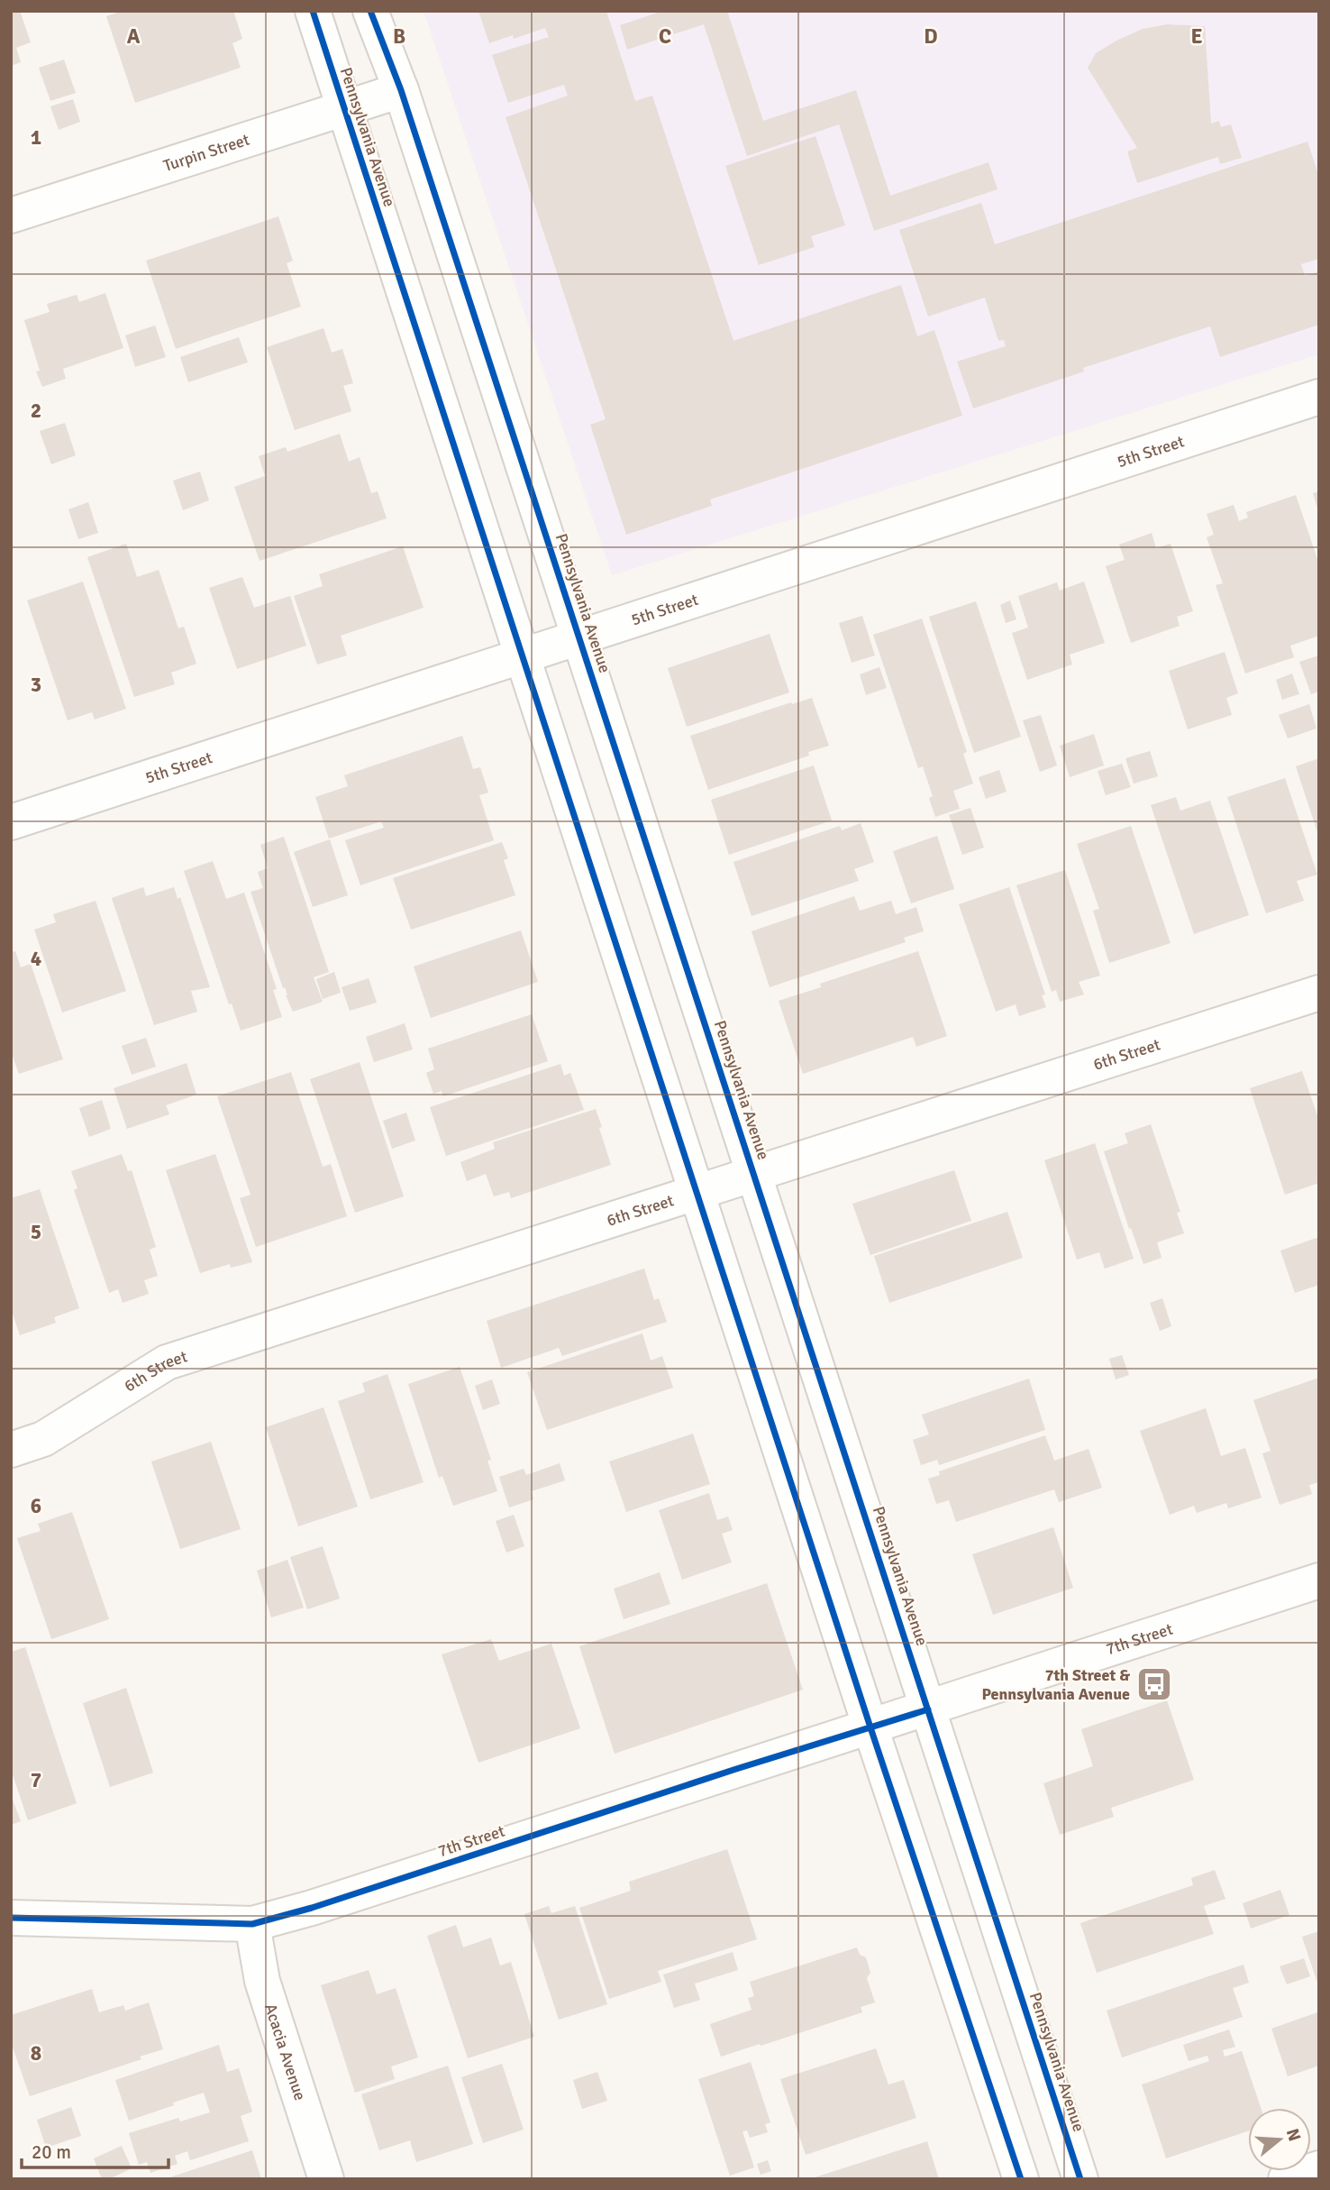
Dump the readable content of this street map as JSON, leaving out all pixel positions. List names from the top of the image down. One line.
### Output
{"streets":{"street":["Pennsylvania Avenue","Turpin Street","5th Street","6th Street","7th Street","Acacia Avenue"]},"crossings":[["Pennsylvania Avenue","Turpin Street"],["Pennsylvania Avenue","5th Street"],["Pennsylvania Avenue","6th Street"],["Pennsylvania Avenue","7th Street"],["7th Street","Acacia Avenue"]],"places":{"bus stop":["7th Street & Pennsylvania Avenue"]},"scale_bar":"20 m","north":"right","grid":{"columns":["A","B","C","D","E"],"rows":["1","2","3","4","5","6","7","8"]}}
